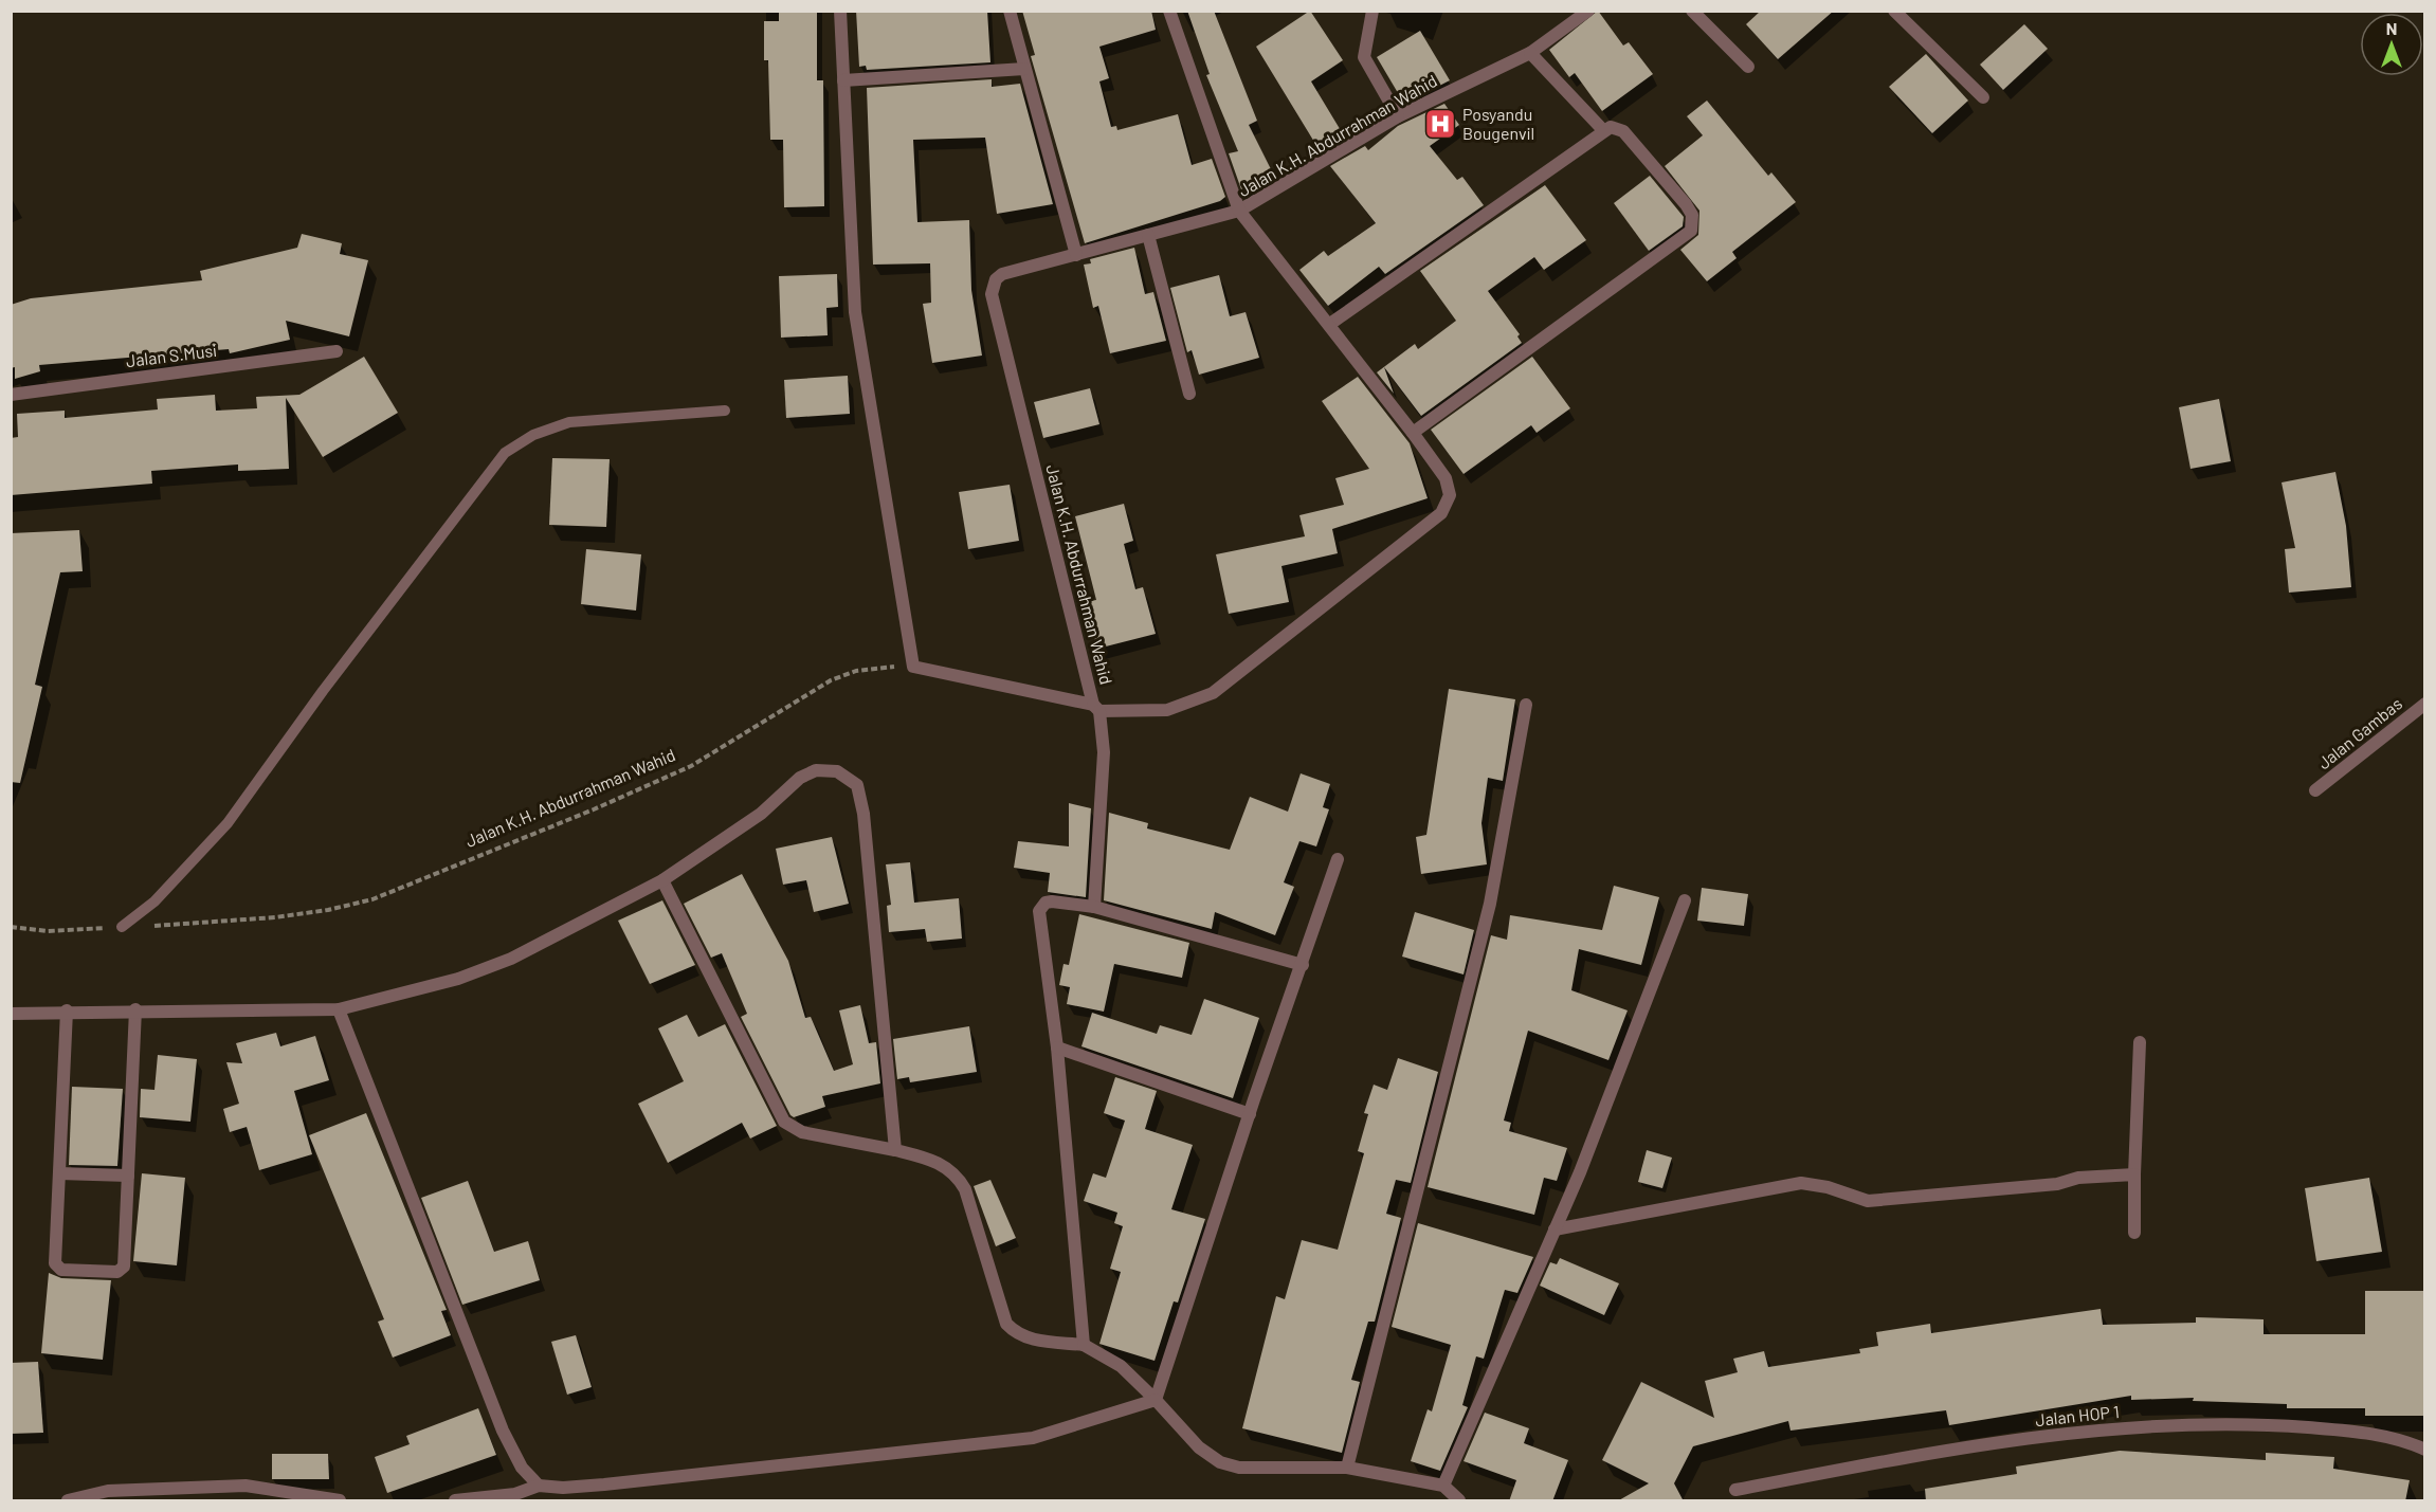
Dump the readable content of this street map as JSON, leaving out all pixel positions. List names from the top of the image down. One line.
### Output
{"streets":{"street":["Jalan K.H. Abdurrahman Wahid","Jalan S.Musi","Jalan Gambas","Jalan HOP 1"]},"places":{"hospital":["Posyandu Bougenvil"]},"north":"top"}
